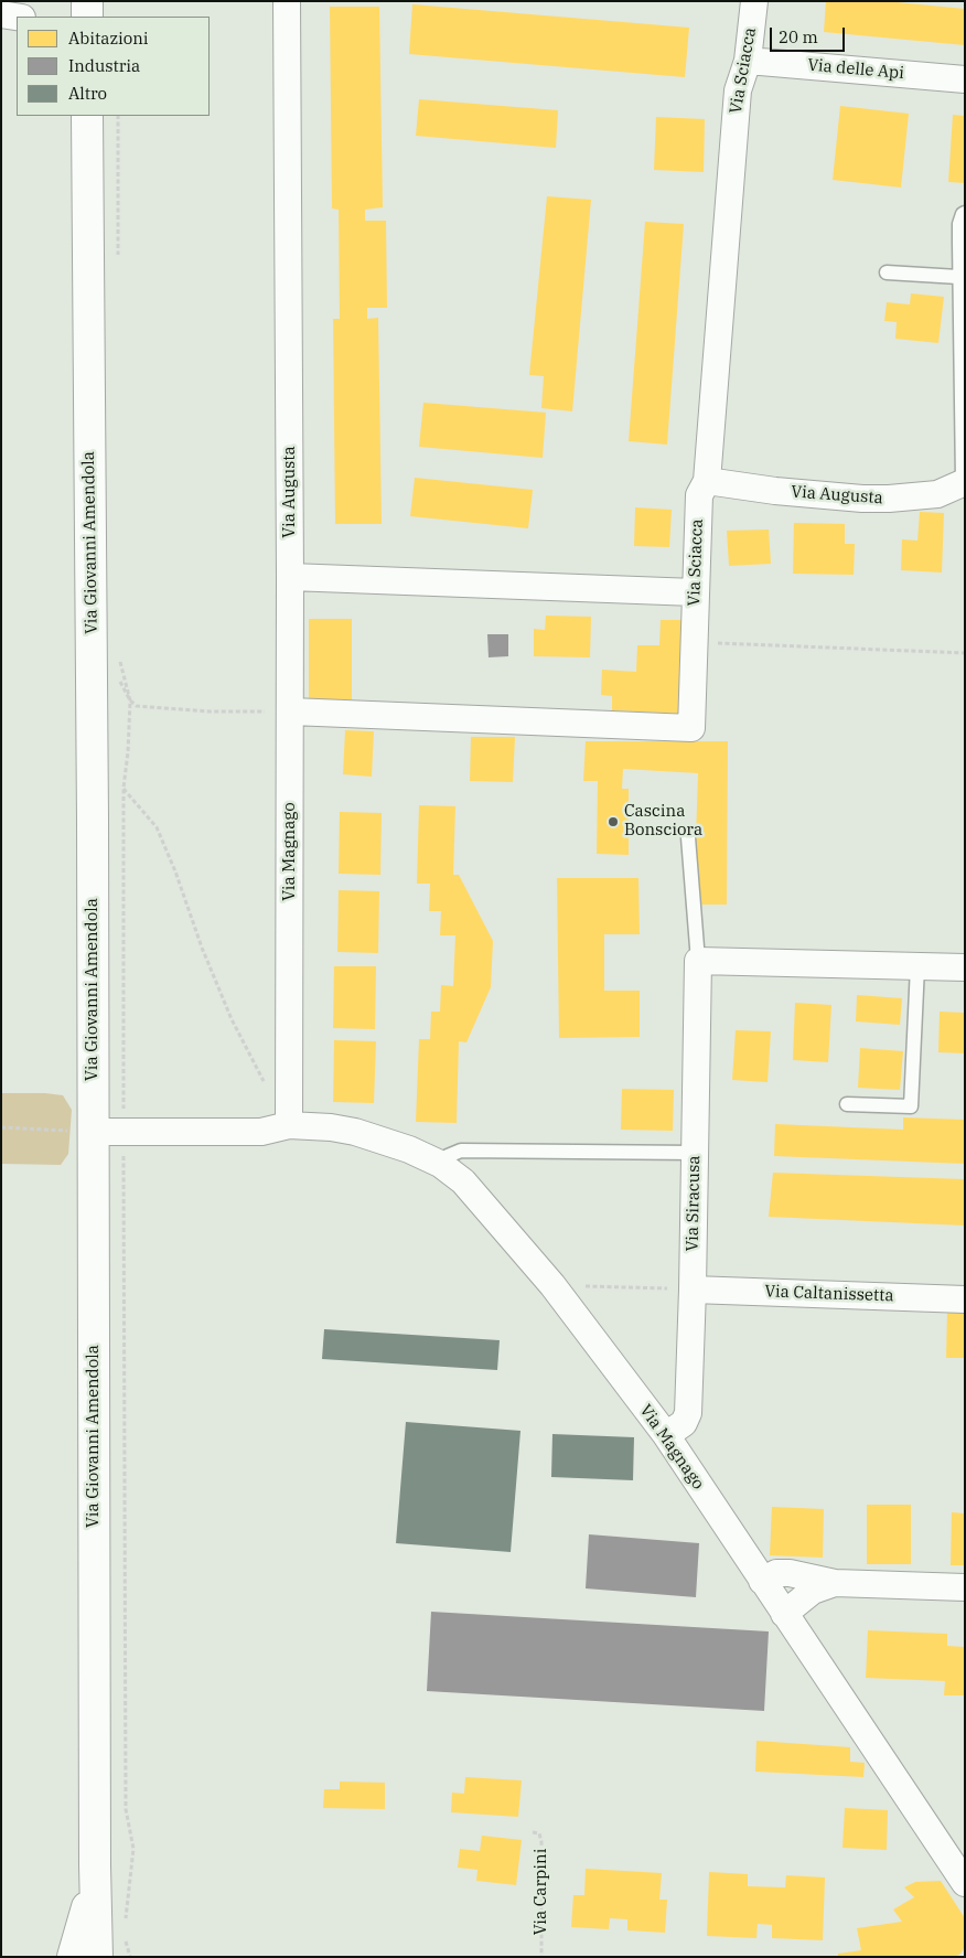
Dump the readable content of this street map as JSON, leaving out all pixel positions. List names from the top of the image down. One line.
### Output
{"streets":{"main road":["Via Giovanni Amendola"],"street":["Via delle Api","Via Sciacca","Via Augusta","Via Magnago","Via Siracusa","Via Caltanissetta"],"path":["Via Carpini"]},"crossings":[["Via delle Api","Via Sciacca"],["Via Sciacca","Via Augusta"],["Via Sciacca","Via Magnago"],["Via Augusta","Via Magnago"],["Via Giovanni Amendola","Via Magnago"],["Via Magnago","Via Siracusa"],["Via Siracusa","Via Caltanissetta"]],"places":["Cascina Bonsciora"],"legend":["Abitazioni","Industria","Altro"],"scale_bar":"20 m"}
